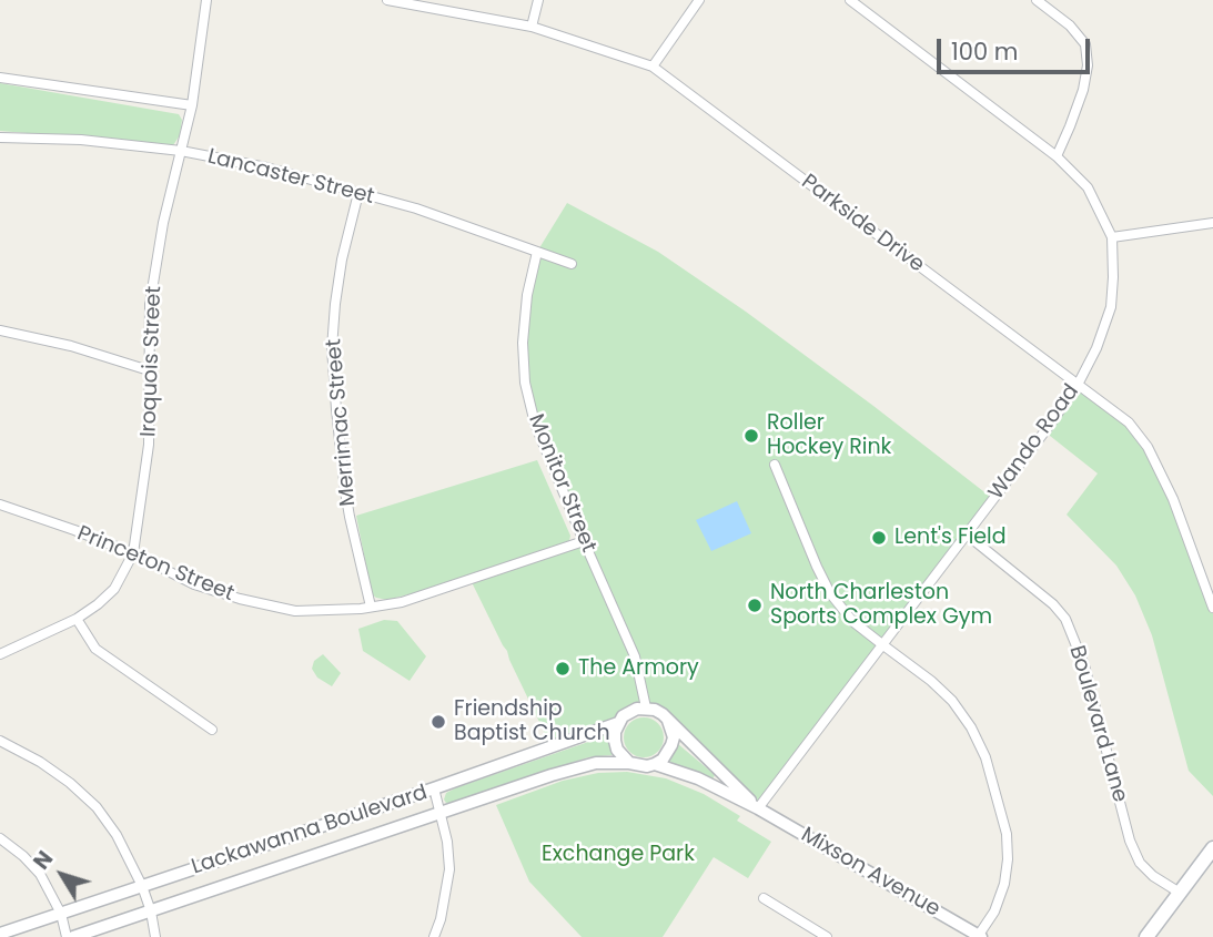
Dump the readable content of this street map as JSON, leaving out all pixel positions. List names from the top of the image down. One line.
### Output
{"streets":{"street":["Lancaster Street","Parkside Drive","Iroquois Street","Merrimac Street","Wando Road","Monitor Street","Princeton Street","Boulevard Lane","Lackawanna Boulevard","Mixson Avenue"]},"crossings":[["Lancaster Street","Iroquois Street"],["Lancaster Street","Merrimac Street"],["Lancaster Street","Monitor Street"],["Parkside Drive","Wando Road"],["Iroquois Street","Princeton Street"],["Merrimac Street","Princeton Street"],["Wando Road","Boulevard Lane"],["Wando Road","Mixson Avenue"],["Monitor Street","Princeton Street"],["Monitor Street","Lackawanna Boulevard"]],"parks":["Exchange Park"],"places":["Roller Hockey Rink","Lent's Field","North Charleston Sports Complex Gym","The Armory","Friendship Baptist Church"],"scale_bar":"100 m","north":"top left"}
